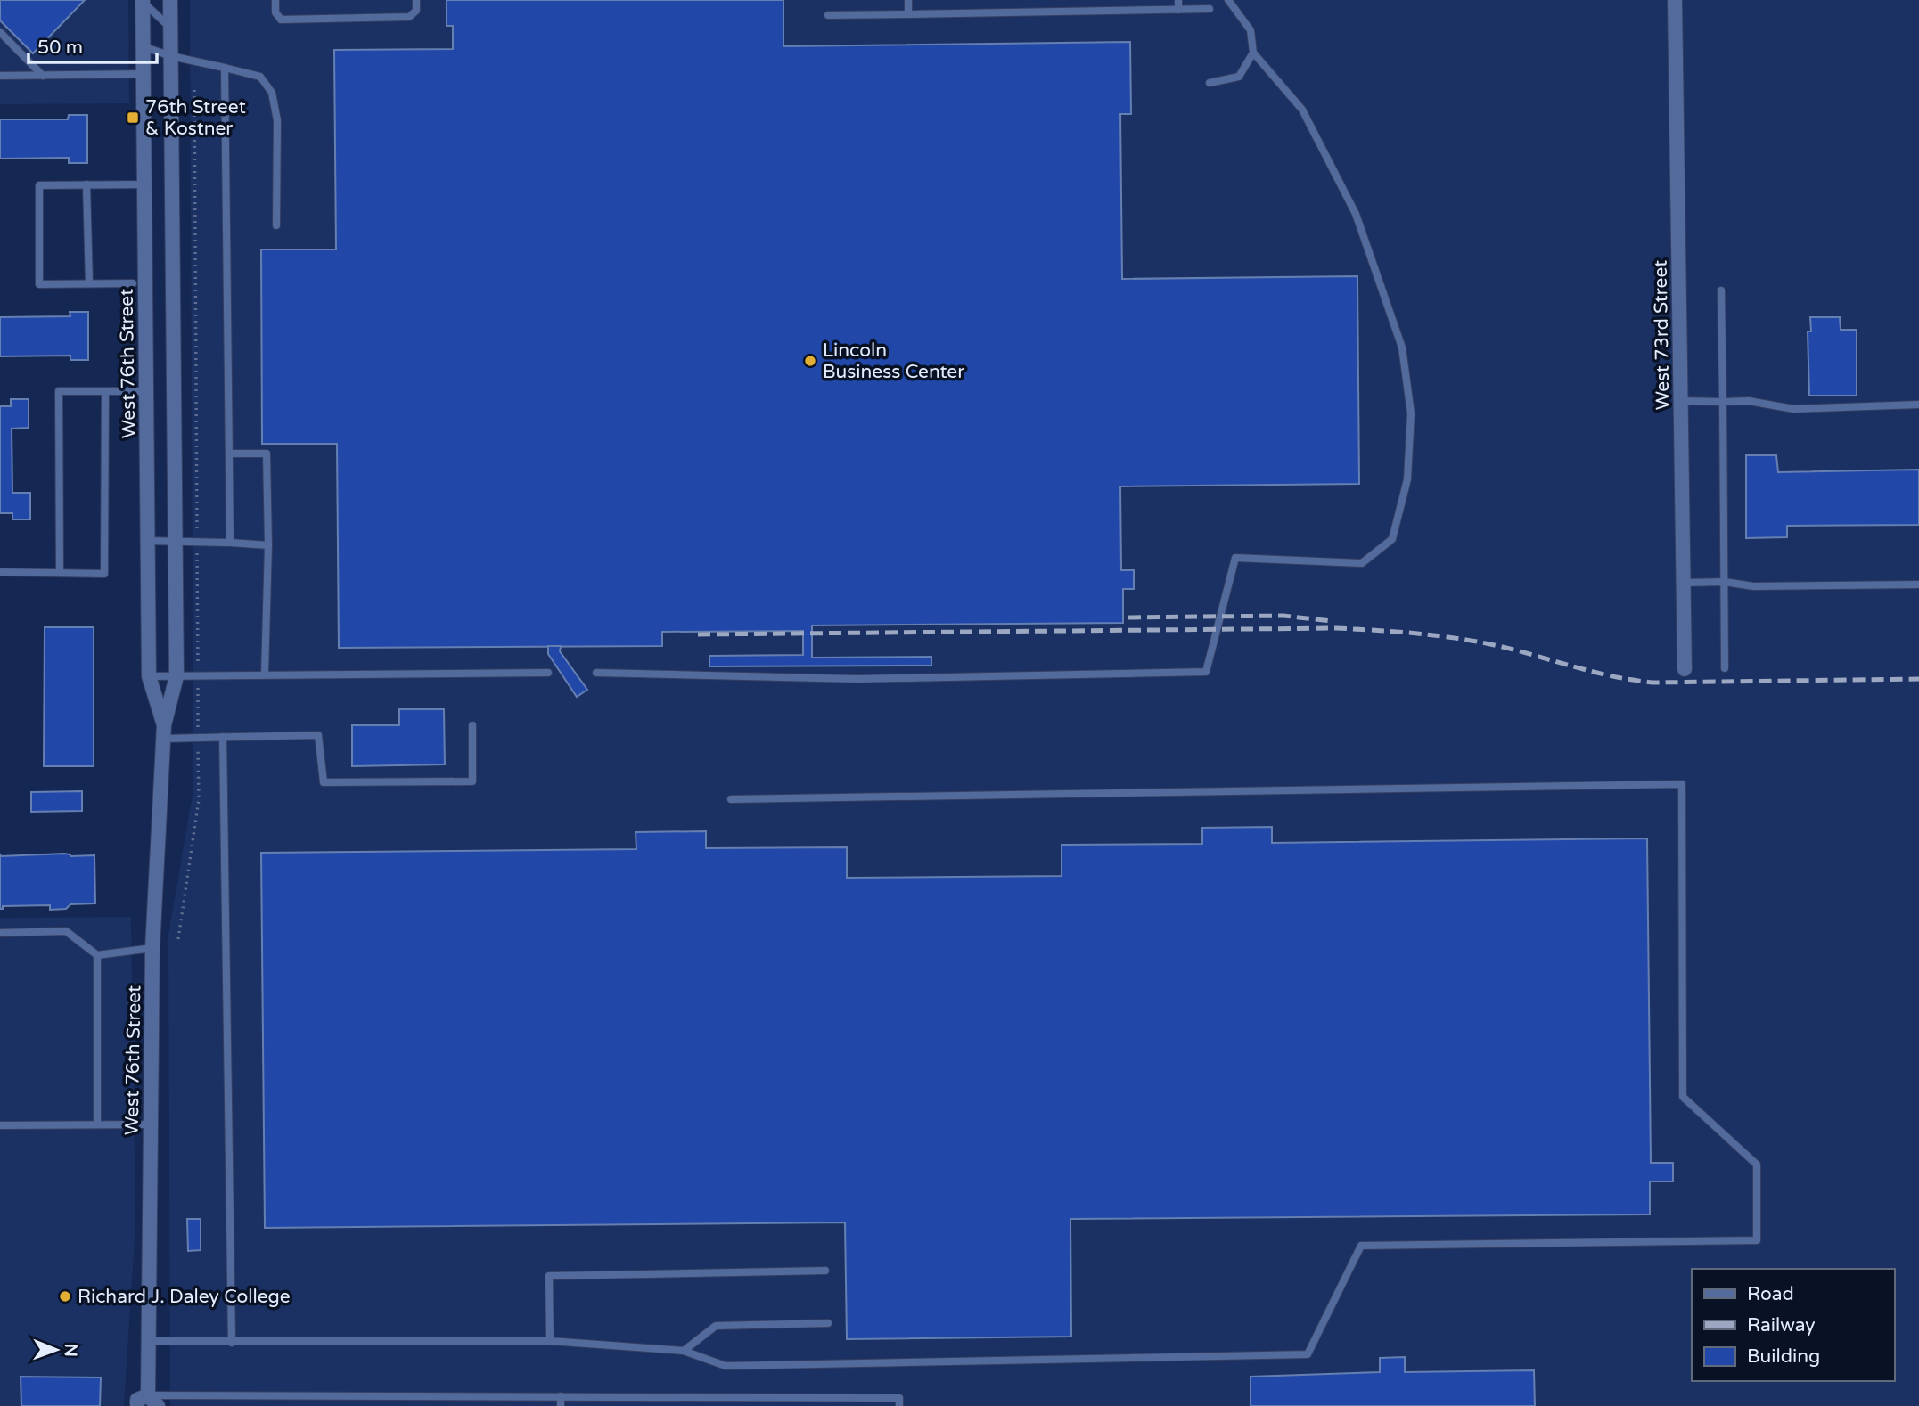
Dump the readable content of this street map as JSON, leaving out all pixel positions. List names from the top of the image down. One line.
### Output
{"streets":{"street":["West 73rd Street","West 76th Street"]},"places":{"transit":["76th Street & Kostner"],"other":["Lincoln Business Center","Richard J. Daley College"]},"legend":["Road","Railway","Building"],"scale_bar":"50 m","north":"right"}
